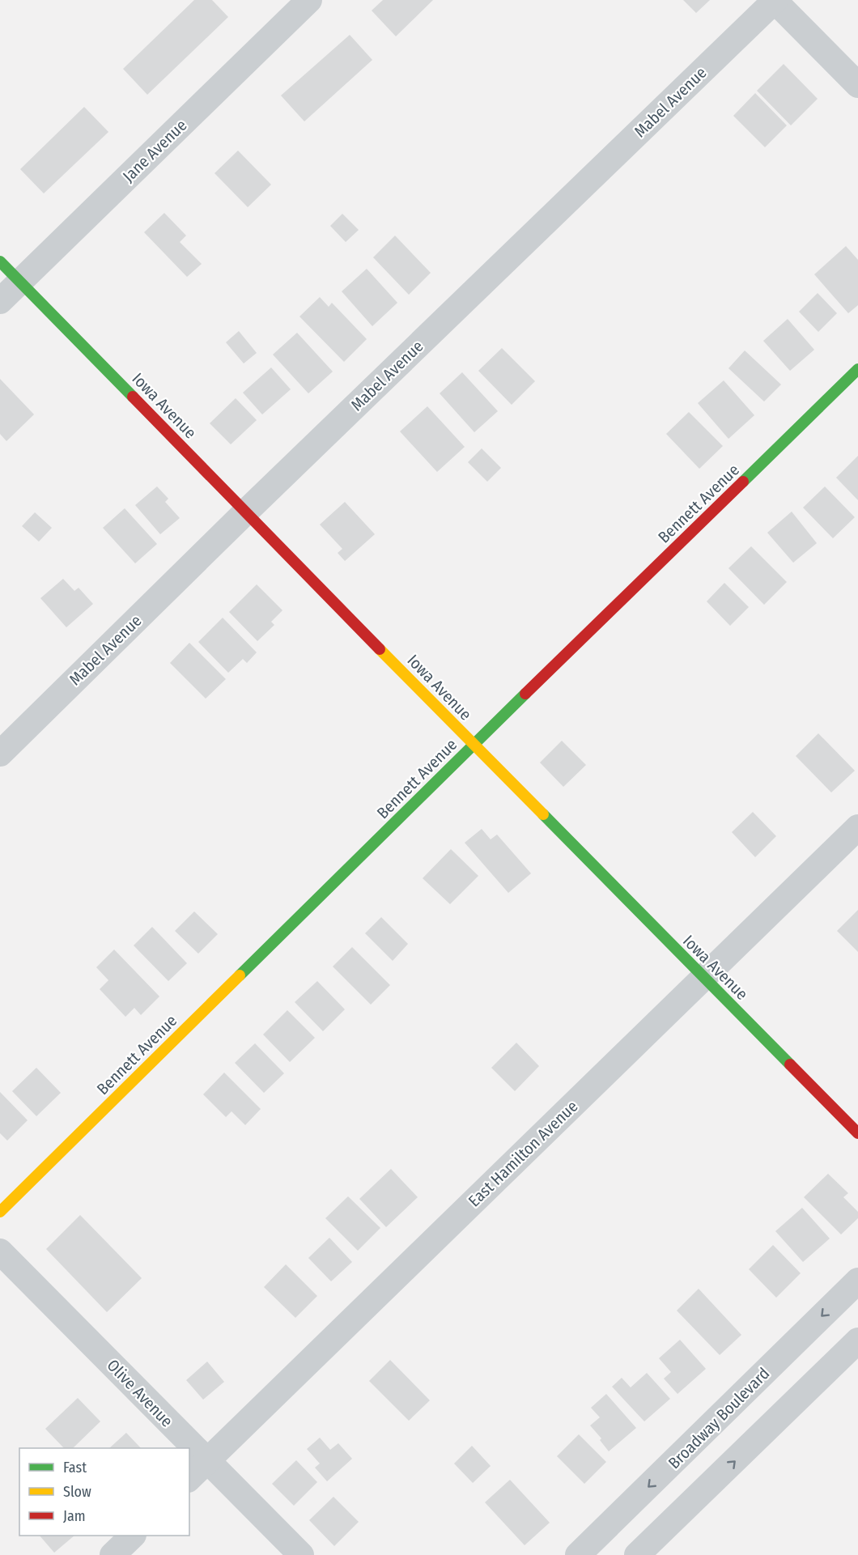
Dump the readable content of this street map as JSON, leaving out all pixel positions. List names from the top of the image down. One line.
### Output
{"streets":{"street":["Mabel Avenue","Jane Avenue","Iowa Avenue","Bennett Avenue","East Hamilton Avenue","Olive Avenue","Broadway Boulevard"]},"crossings":[["Mabel Avenue","Iowa Avenue"],["Jane Avenue","Iowa Avenue"],["Iowa Avenue","Bennett Avenue"],["Iowa Avenue","East Hamilton Avenue"],["East Hamilton Avenue","Olive Avenue"]],"legend":["Fast","Slow","Jam"]}
